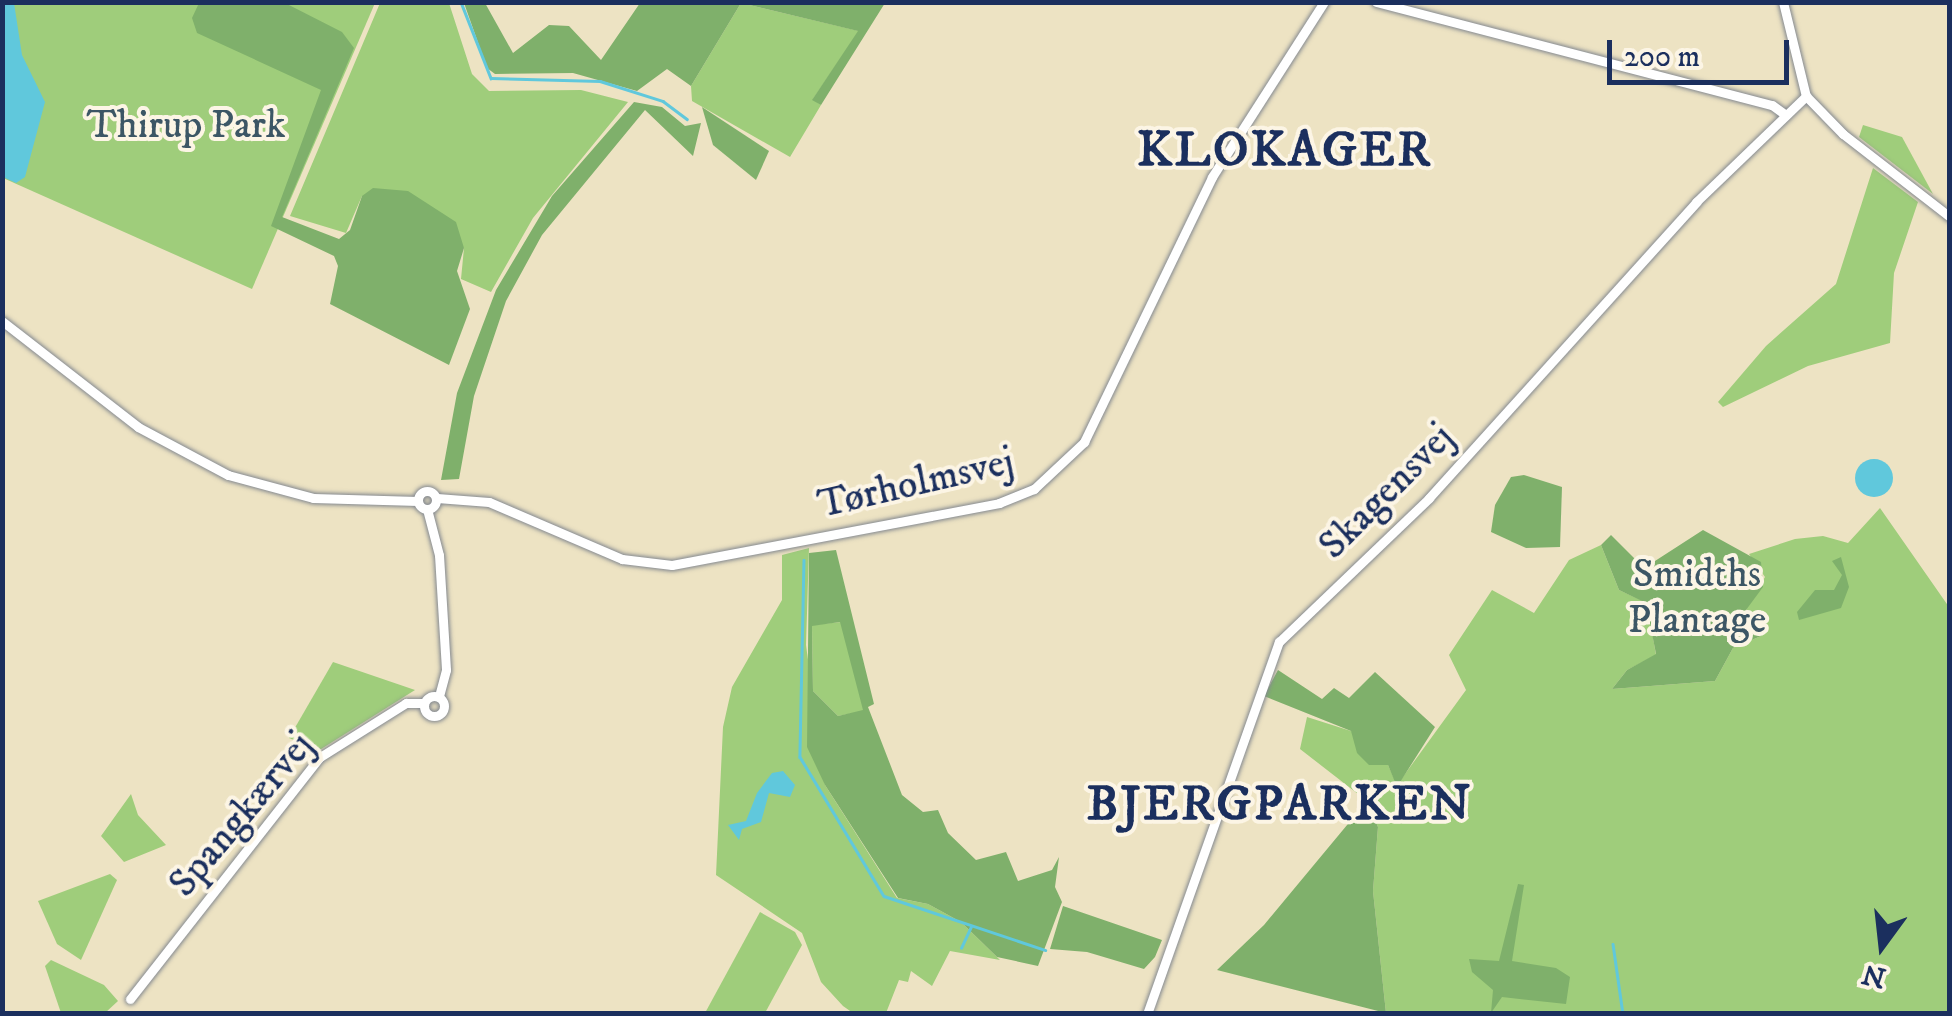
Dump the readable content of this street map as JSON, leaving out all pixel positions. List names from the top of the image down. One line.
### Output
{"streets":{"street":["Tørholmsvej","Skagensvej","Spangkærvej"]},"districts":["KLOKAGER","BJERGPARKEN"],"parks":["Thirup Park","Smidths Plantage"],"scale_bar":"200 m","north":"bottom"}
